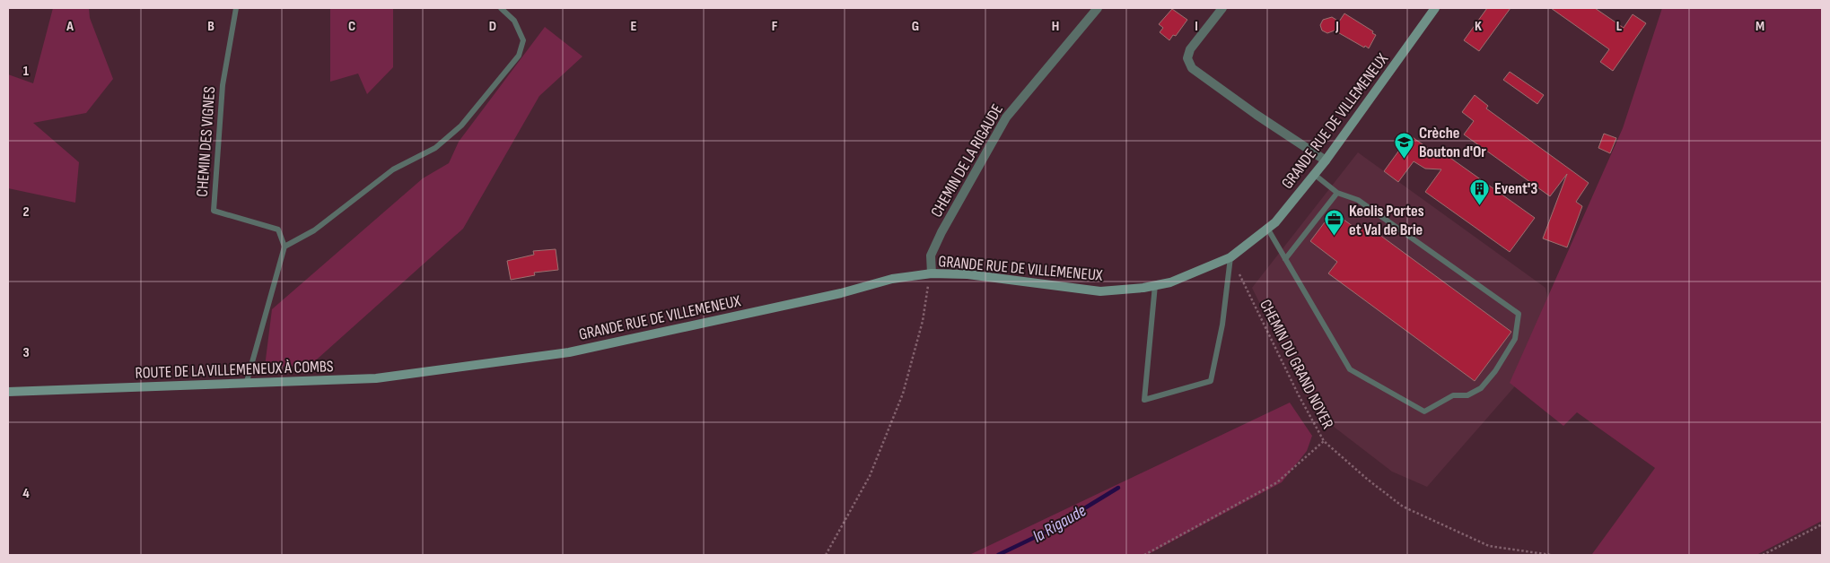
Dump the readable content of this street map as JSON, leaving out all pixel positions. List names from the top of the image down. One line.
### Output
{"streets":{"main road":["GRANDE RUE DE VILLEMENEUX","ROUTE DE LA VILLEMENEUX À COMBS"],"street":["CHEMIN DE LA RIGAUDE"],"lane":["CHEMIN DES VIGNES"],"path":["CHEMIN DU GRAND NOYER"]},"crossings":[["GRANDE RUE DE VILLEMENEUX","CHEMIN DE LA RIGAUDE"],["GRANDE RUE DE VILLEMENEUX","CHEMIN DU GRAND NOYER"],["GRANDE RUE DE VILLEMENEUX","ROUTE DE LA VILLEMENEUX À COMBS"]],"water":["la Rigaude"],"places":{"school or university":["Crèche Bouton d'Or"],"building":["Event'3"],"office":["Keolis Portes et Val de Brie"]},"grid":{"columns":["A","B","C","D","E","F","G","H","I","J","K","L","M"],"rows":["1","2","3","4"]}}
